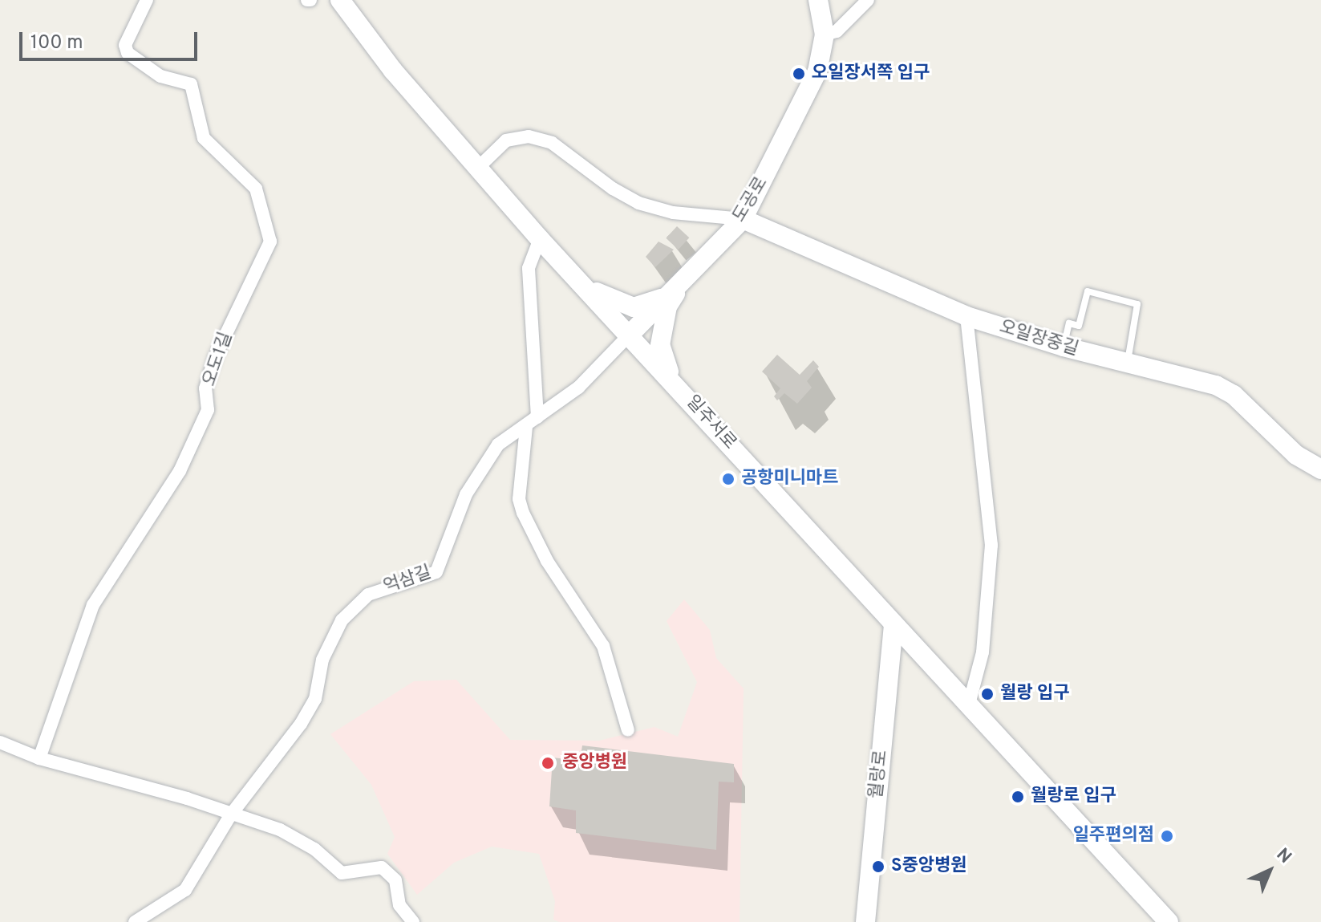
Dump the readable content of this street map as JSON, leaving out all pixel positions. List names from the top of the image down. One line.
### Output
{"streets":{"main road":["도공로","오일장중길","일주서로","월랑로"],"street":["오도1길","억삼길"]},"crossings":[["도공로","오일장중길"],["도공로","일주서로"],["도공로","억삼길"],["일주서로","억삼길"],["일주서로","월랑로"]],"places":["오일장서쪽 입구","공항미니마트","월랑 입구","중앙병원","월랑로 입구","일주편의점","S중앙병원"],"scale_bar":"100 m","north":"top right"}
